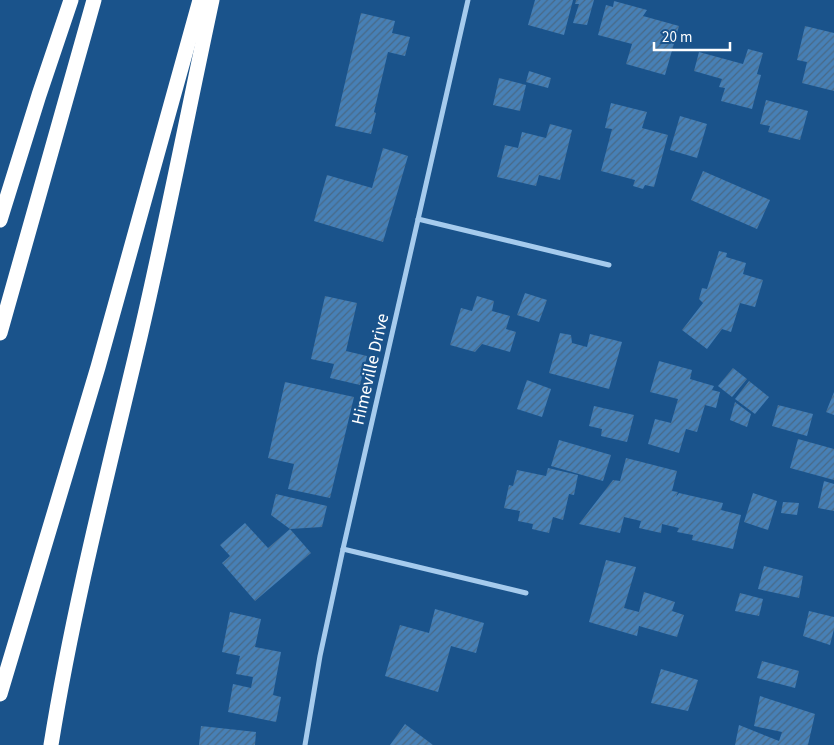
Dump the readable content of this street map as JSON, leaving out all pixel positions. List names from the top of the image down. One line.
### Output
{"streets":{"street":["Himeville Drive"]},"scale_bar":"20 m"}
